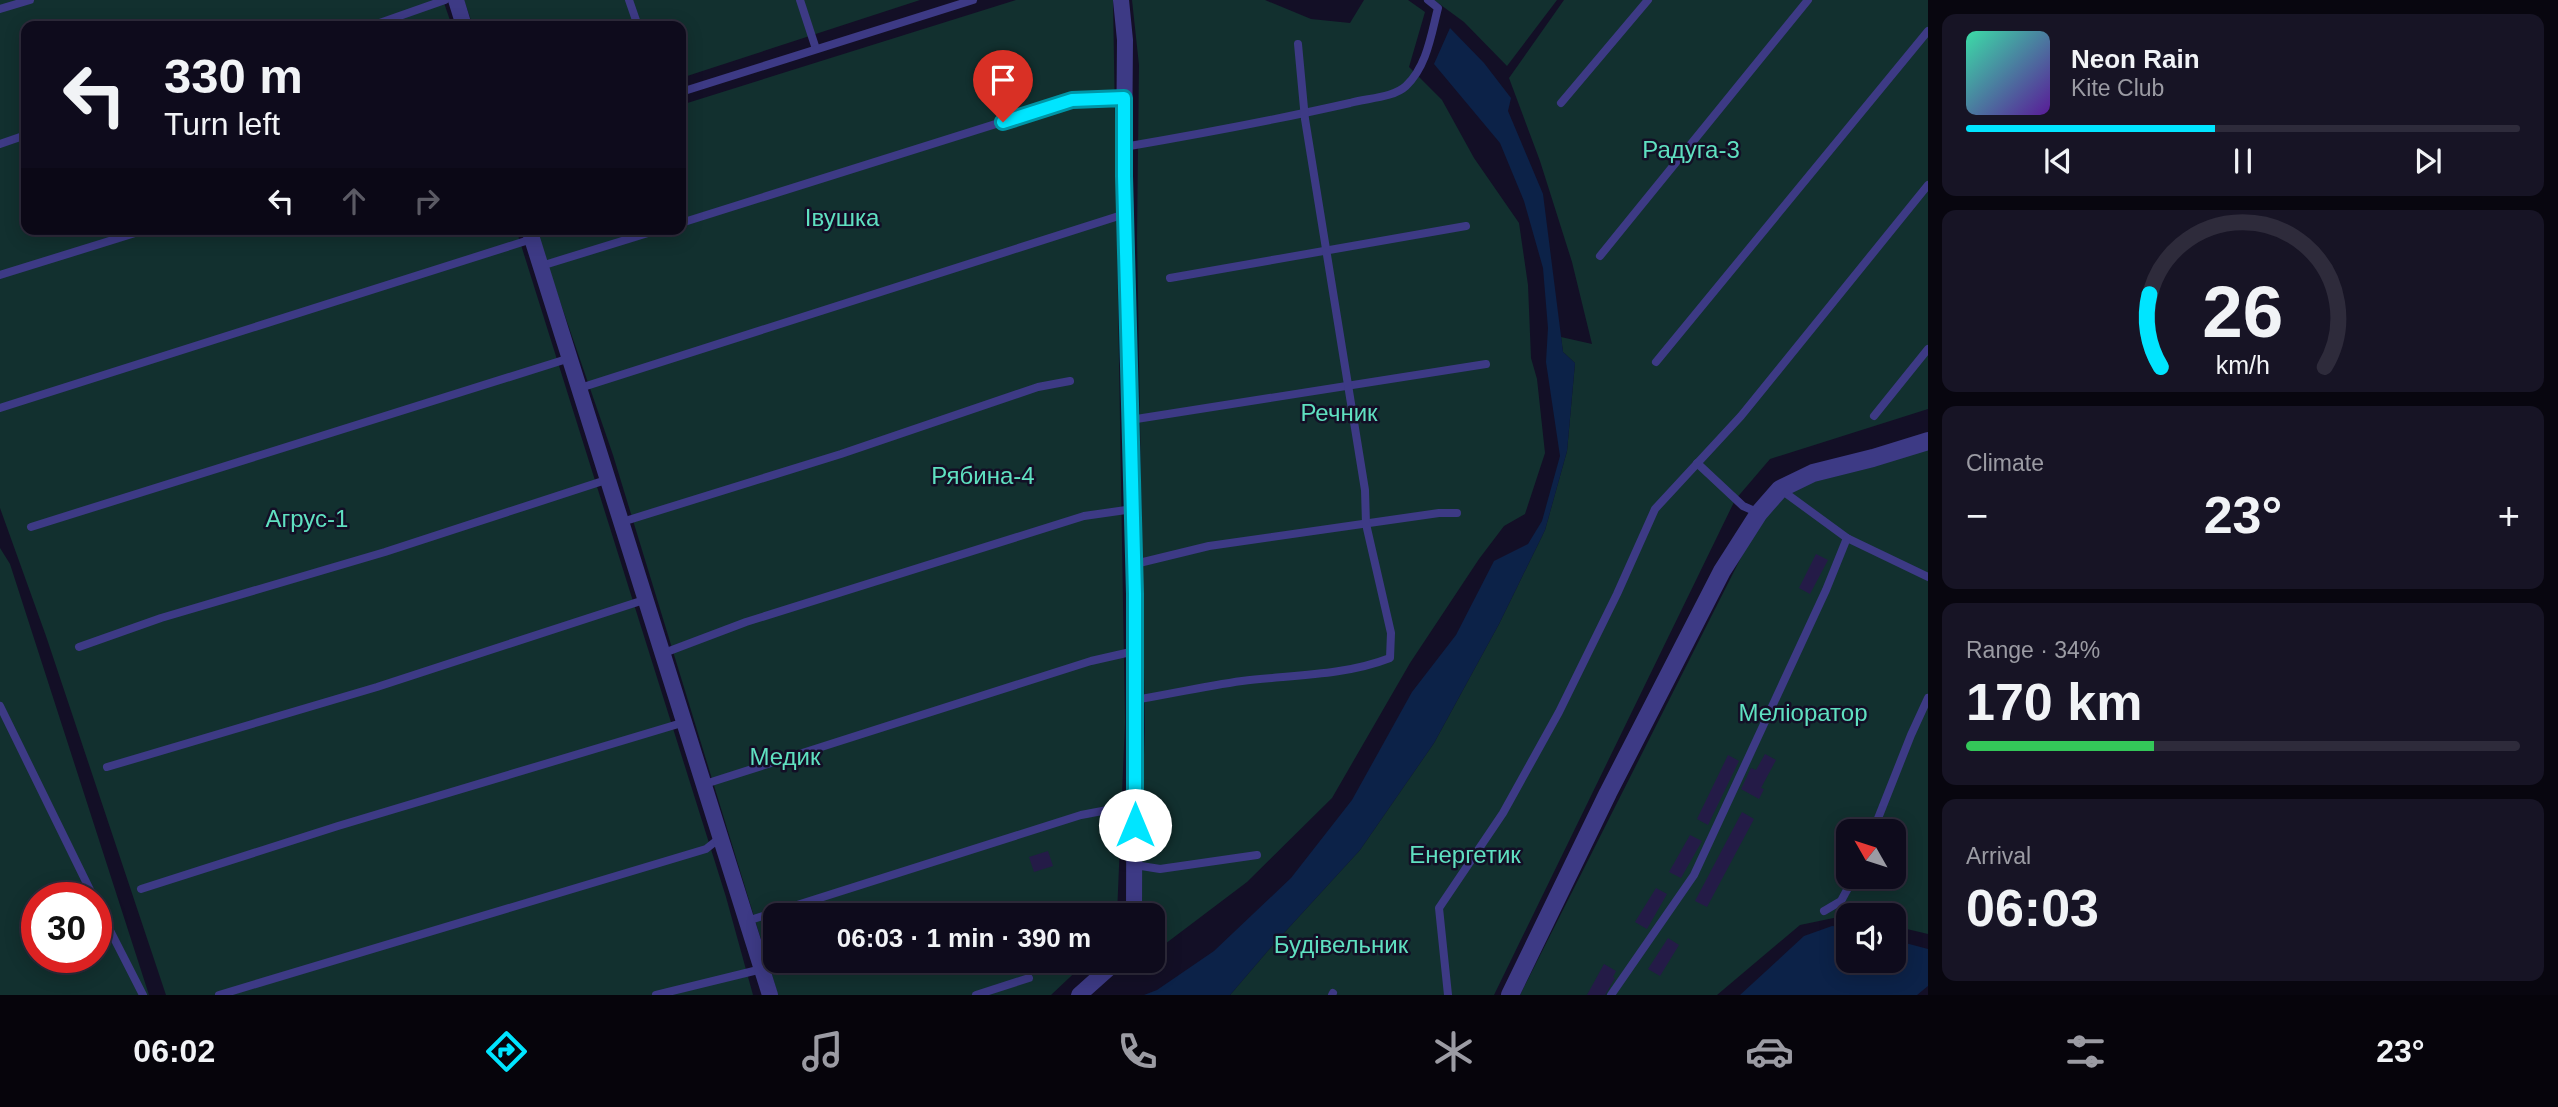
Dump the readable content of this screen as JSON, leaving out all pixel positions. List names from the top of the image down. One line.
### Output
{"parks":["Радуга-3","Івушка","Речник","Рябина-4","Агрус-1","Меліоратор","Медик","Енергетик","Будівельник"],"north":"top left","page":{"turn":["330 m","Turn left"],"song":["Neon Rain","Kite Club"],"tile":["Climate",["Range · 34%","170 km"],["Arrival","06:03"]],"heat":["−","23°","+"],"limit":"30","trip":"06:03 · 1 min · 390 m","tabs":["06:02","23°"],"gauge":["26","km/h"]}}
